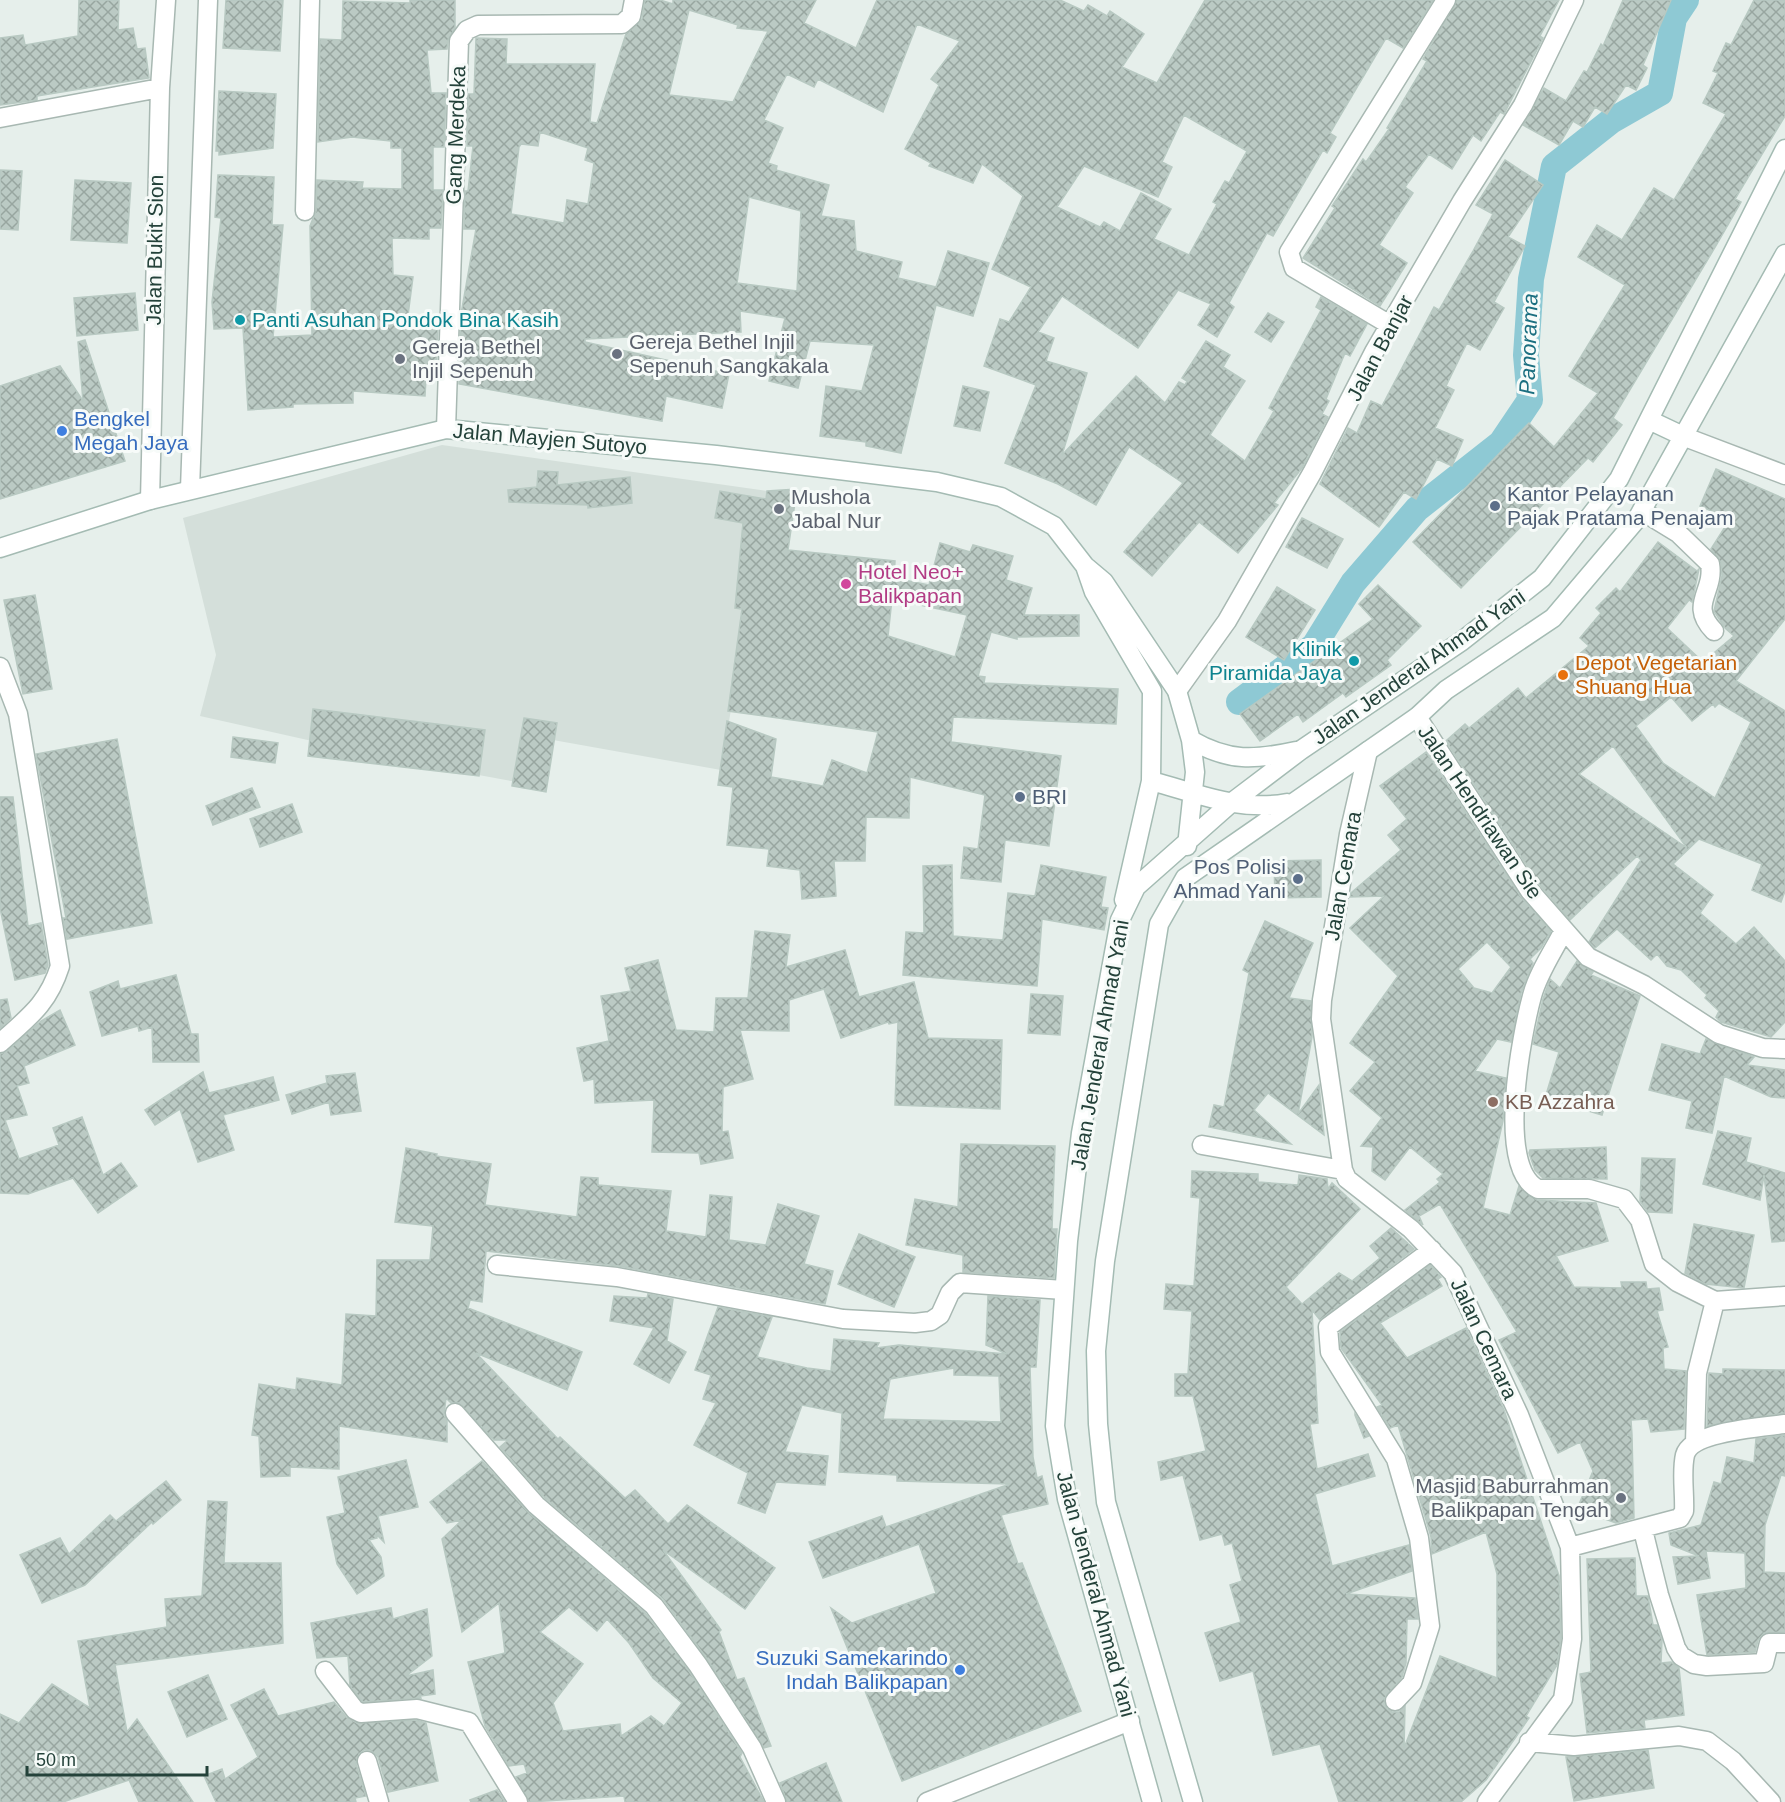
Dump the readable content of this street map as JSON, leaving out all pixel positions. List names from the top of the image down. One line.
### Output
{"streets":{"street":["Gang Merdeka","Jalan Bukit Sion","Jalan Banjar","Jalan Mayjen Sutoyo","Jalan Jenderal Ahmad Yani","Jalan Hendriawan Sie","Jalan Cemara"]},"crossings":[["Gang Merdeka","Jalan Mayjen Sutoyo"],["Jalan Bukit Sion","Jalan Mayjen Sutoyo"],["Jalan Banjar","Jalan Mayjen Sutoyo"],["Jalan Mayjen Sutoyo","Jalan Jenderal Ahmad Yani"],["Jalan Jenderal Ahmad Yani","Jalan Hendriawan Sie"],["Jalan Jenderal Ahmad Yani","Jalan Cemara"]],"water":["Panorama"],"places":["Panti Asuhan Pondok Bina Kasih","Gereja Bethel Injil Sepenuh Sangkakala","Gereja Bethel Injil Sepenuh","Bengkel Megah Jaya","Kantor Pelayanan Pajak Pratama Penajam","Mushola Jabal Nur","Hotel Neo+ Balikpapan","Klinik Piramida Jaya","Depot Vegetarian Shuang Hua","BRI","Pos Polisi Ahmad Yani","KB Azzahra","Masjid Baburrahman Balikpapan Tengah","Suzuki Samekarindo Indah Balikpapan"],"scale_bar":"50 m"}
